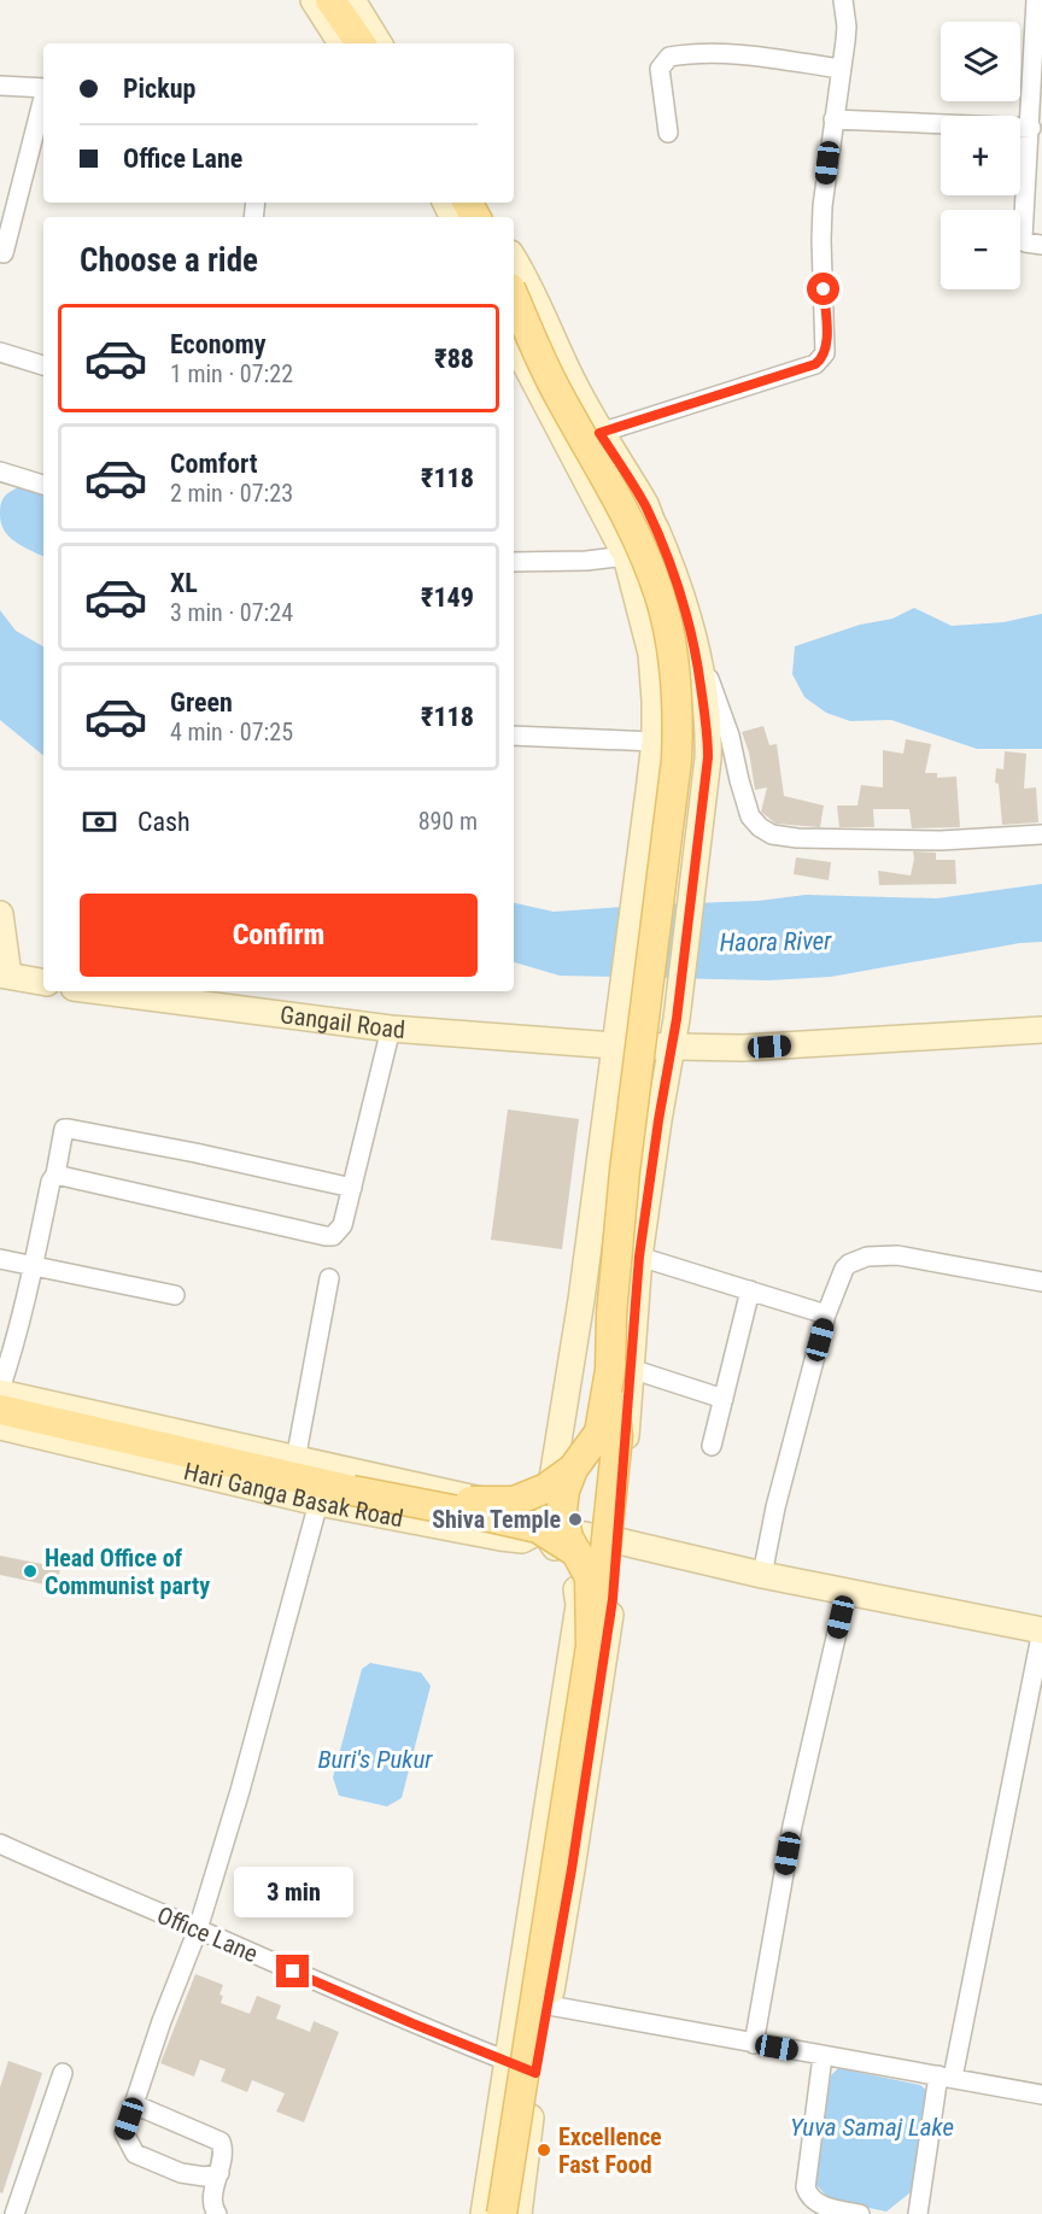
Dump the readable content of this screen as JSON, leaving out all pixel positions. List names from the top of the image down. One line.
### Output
{"streets":{"street":["Gangail Road","Hari Ganga Basak Road","Office Lane"]},"water":["Haora River","Buri's Pukur","Yuva Samaj Lake"],"places":["Shiva Temple","Head Office of Communist party","Excellence Fast Food"],"page":{"map_buttons":["+","−"],"banner":["Pickup","Office Lane"],"heading":"Choose a ride","list":[{"name":"Economy","note":"1 min · 07:22","value":"₹88"},{"name":"Comfort","note":"2 min · 07:23","value":"₹118"},{"name":"XL","note":"3 min · 07:24","value":"₹149"},{"name":"Green","note":"4 min · 07:25","value":"₹118"}],"pay":["Cash","890 m"],"buttons":"Confirm","bubble":"3 min"}}
